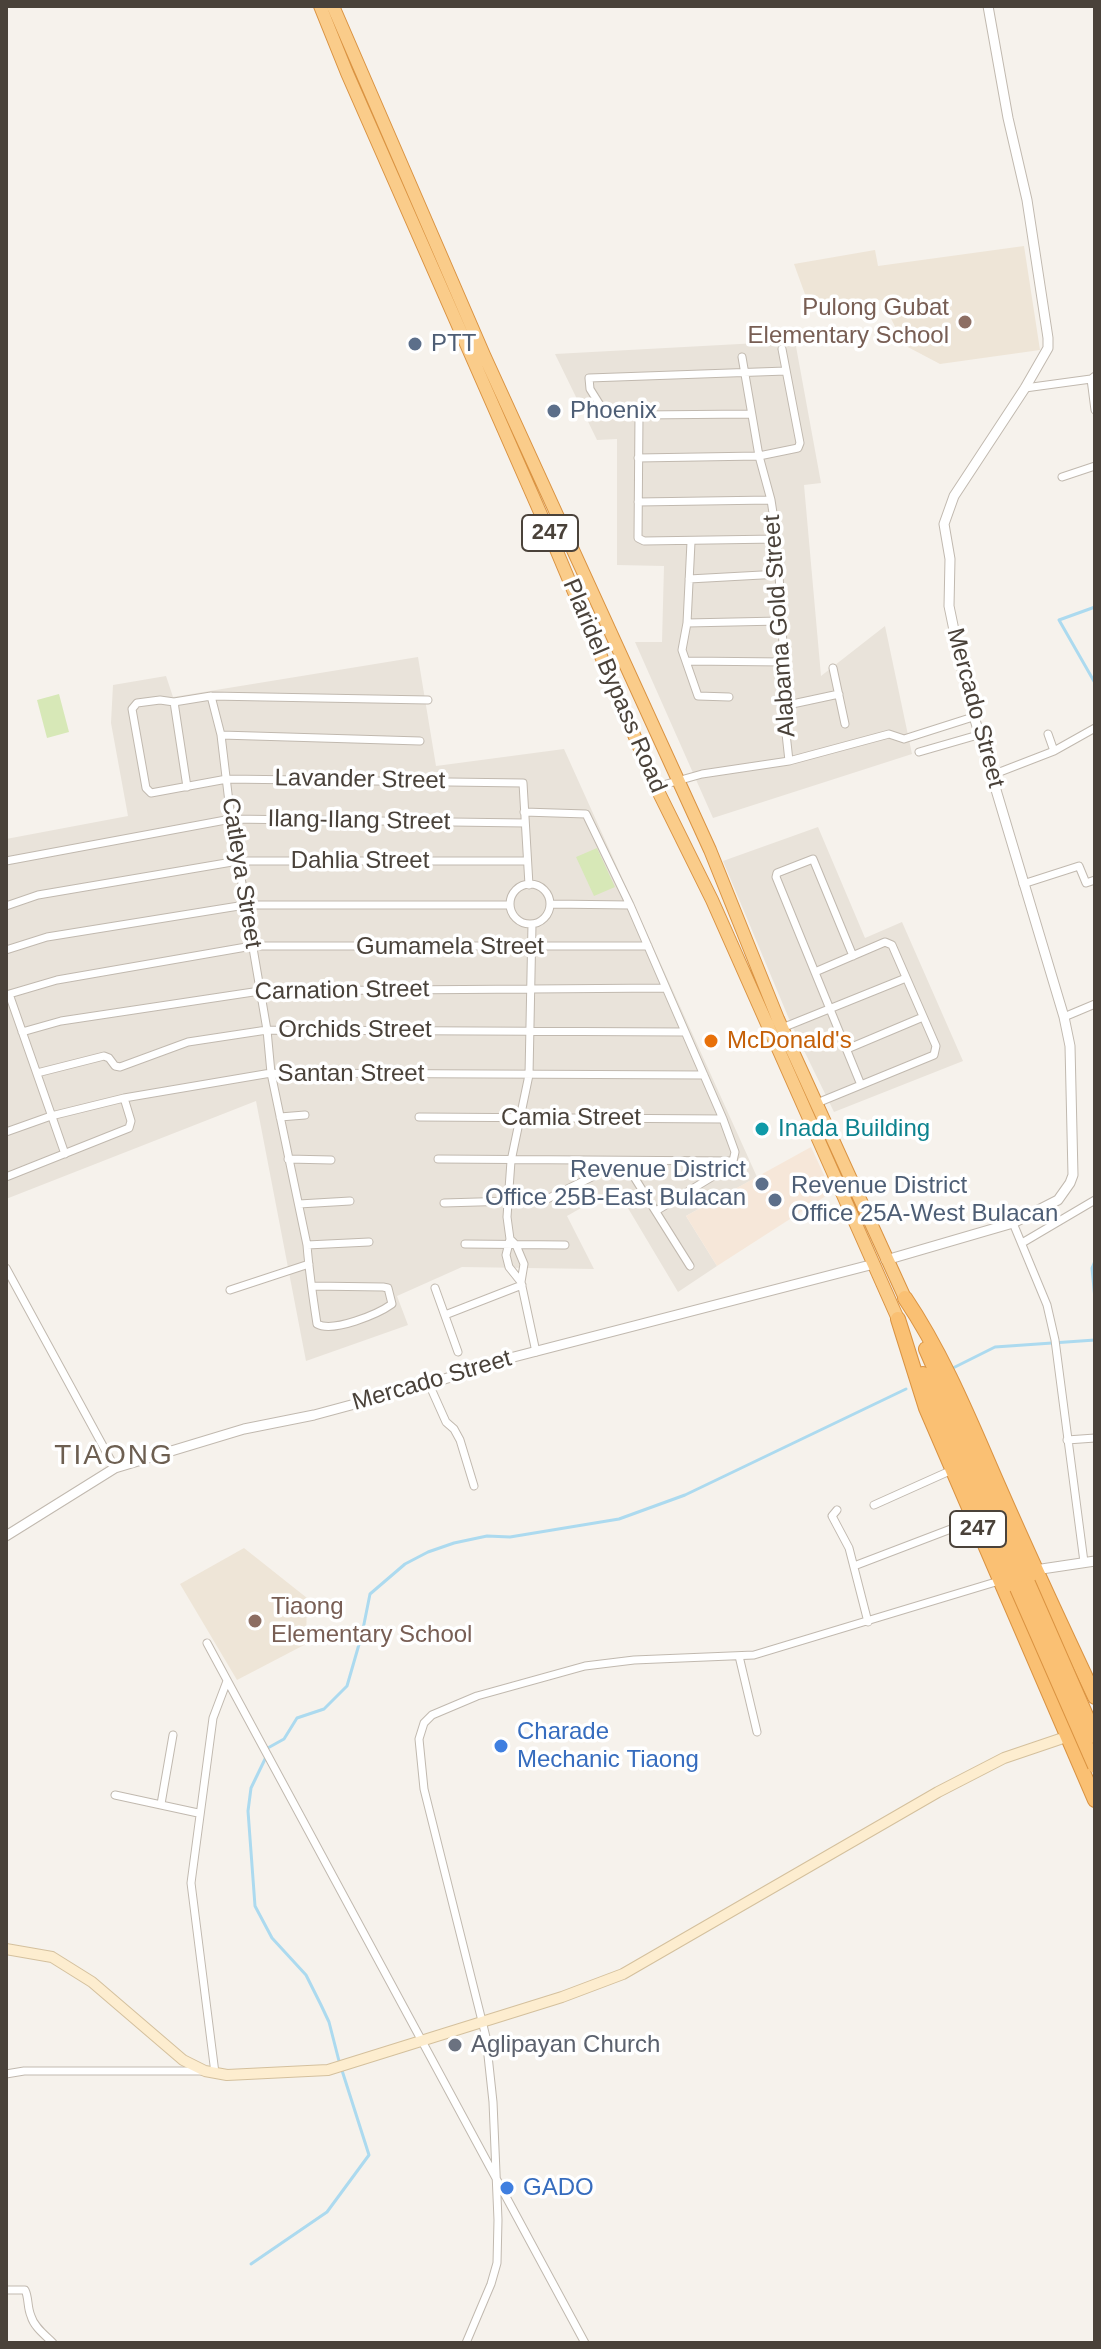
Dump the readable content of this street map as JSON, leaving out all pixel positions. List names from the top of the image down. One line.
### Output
{"streets":{"highway":["247","Plaridel Bypass Road"],"street":["Alabama Gold Street","Mercado Street","Lavander Street","Ilang-Ilang Street","Dahlia Street","Catleya Street","Gumamela Street","Carnation Street","Orchids Street","Santan Street","Camia Street"]},"crossings":[["247","Plaridel Bypass Road"],["Alabama Gold Street","Plaridel Bypass Road"],["Plaridel Bypass Road","Mercado Street"],["Lavander Street","Catleya Street"],["Ilang-Ilang Street","Catleya Street"],["Dahlia Street","Catleya Street"],["Catleya Street","Gumamela Street"],["Catleya Street","Carnation Street"],["Catleya Street","Orchids Street"],["Catleya Street","Santan Street"]],"districts":["TIAONG"],"places":["Pulong Gubat Elementary School","PTT","Phoenix","McDonald's","Inada Building","Revenue District Office 25B-East Bulacan","Revenue District Office 25A-West Bulacan","Tiaong Elementary School","Charade Mechanic Tiaong","Aglipayan Church","GADO"]}
